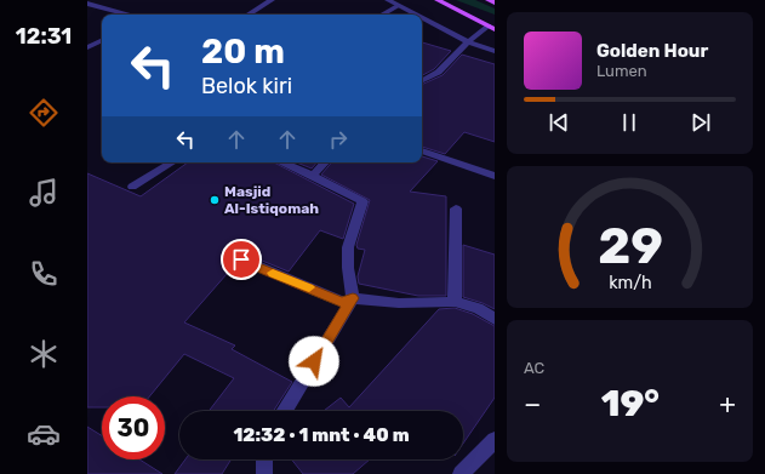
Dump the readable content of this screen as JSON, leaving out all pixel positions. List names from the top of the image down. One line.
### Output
{"places":["Masjid Al-Istiqomah"],"page":{"tabs":"12:31","turn":["20 m","Belok kiri"],"song":["Golden Hour","Lumen"],"tile":"AC","heat":["−","19°","+"],"limit":"30","trip":"12:32 · 1 mnt · 40 m","gauge":["29","km/h"]}}
